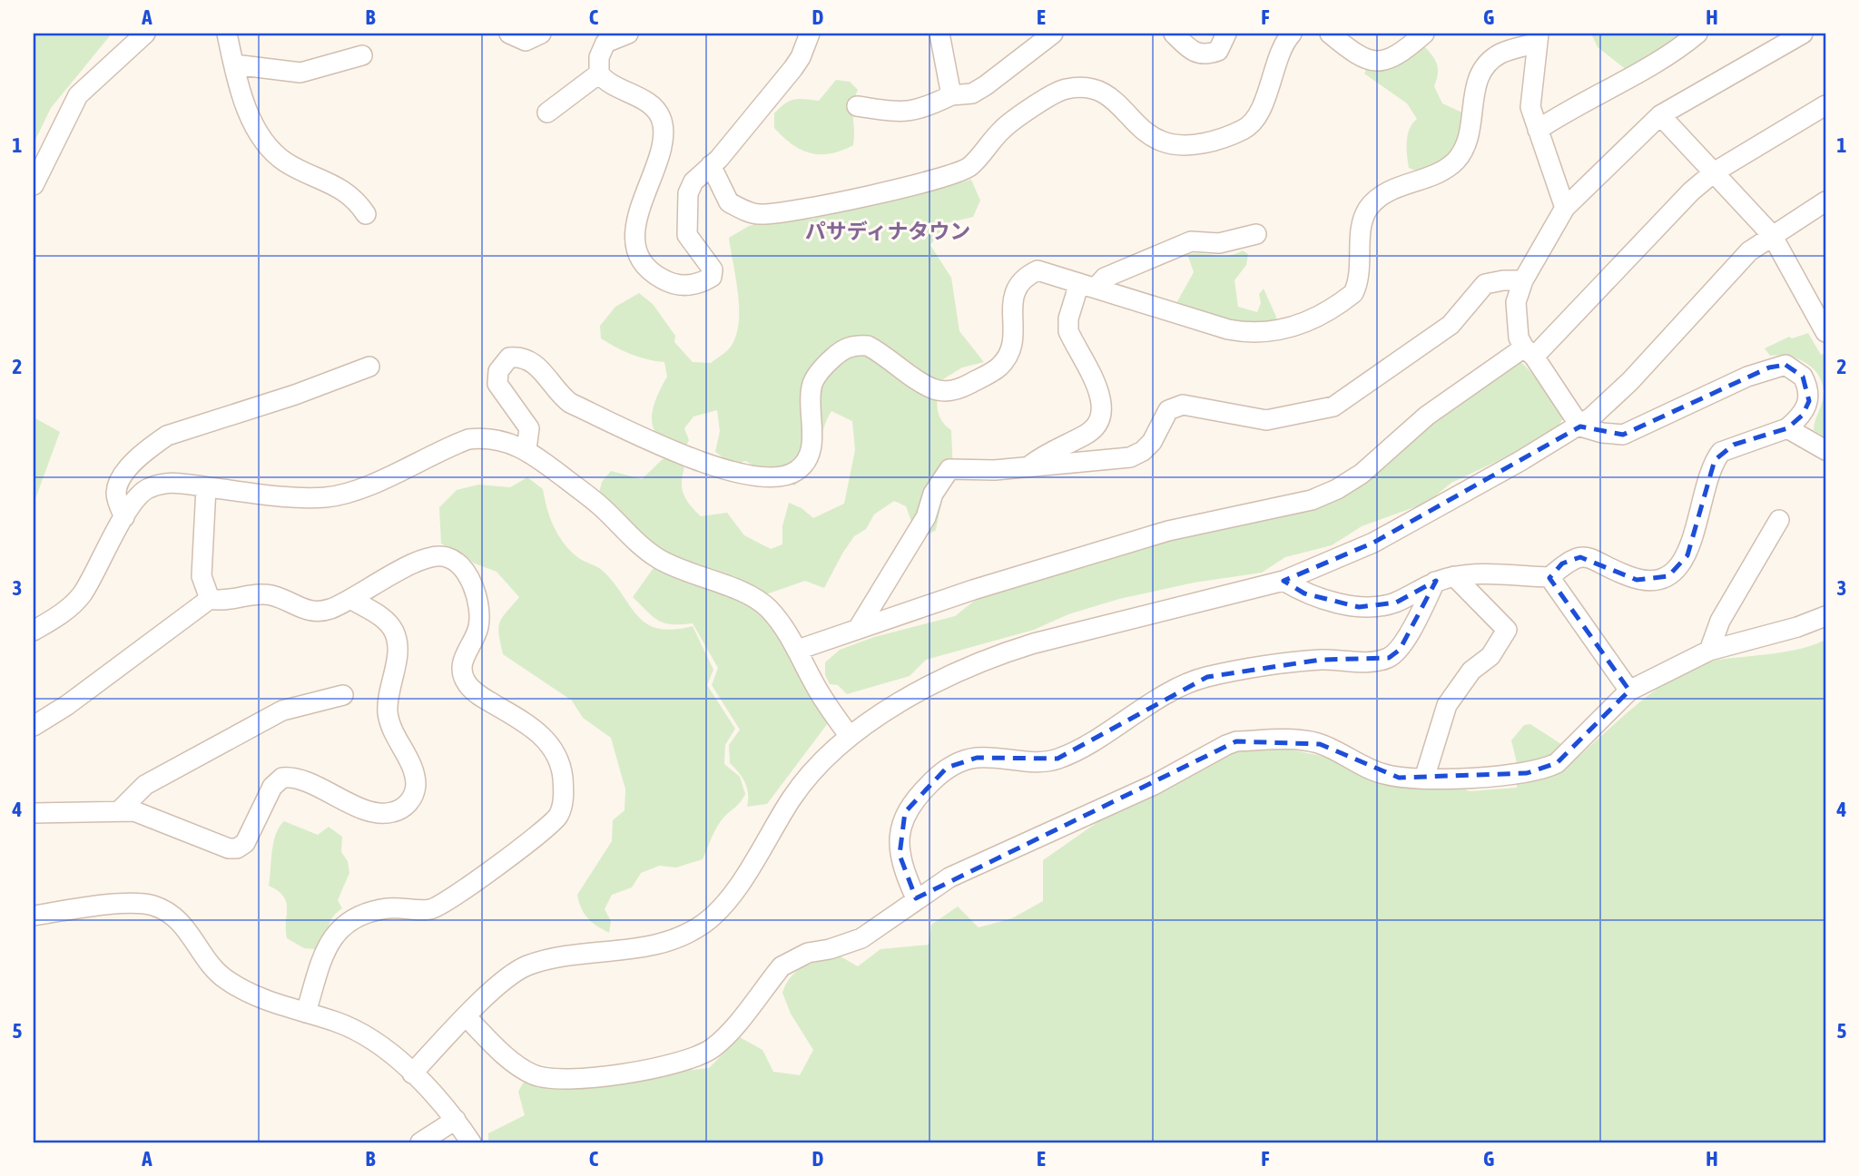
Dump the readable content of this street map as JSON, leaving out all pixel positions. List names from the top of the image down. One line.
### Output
{"districts":["パサディナタウン"],"grid":{"columns":["A","B","C","D","E","F","G","H"],"rows":["1","2","3","4","5"]}}
